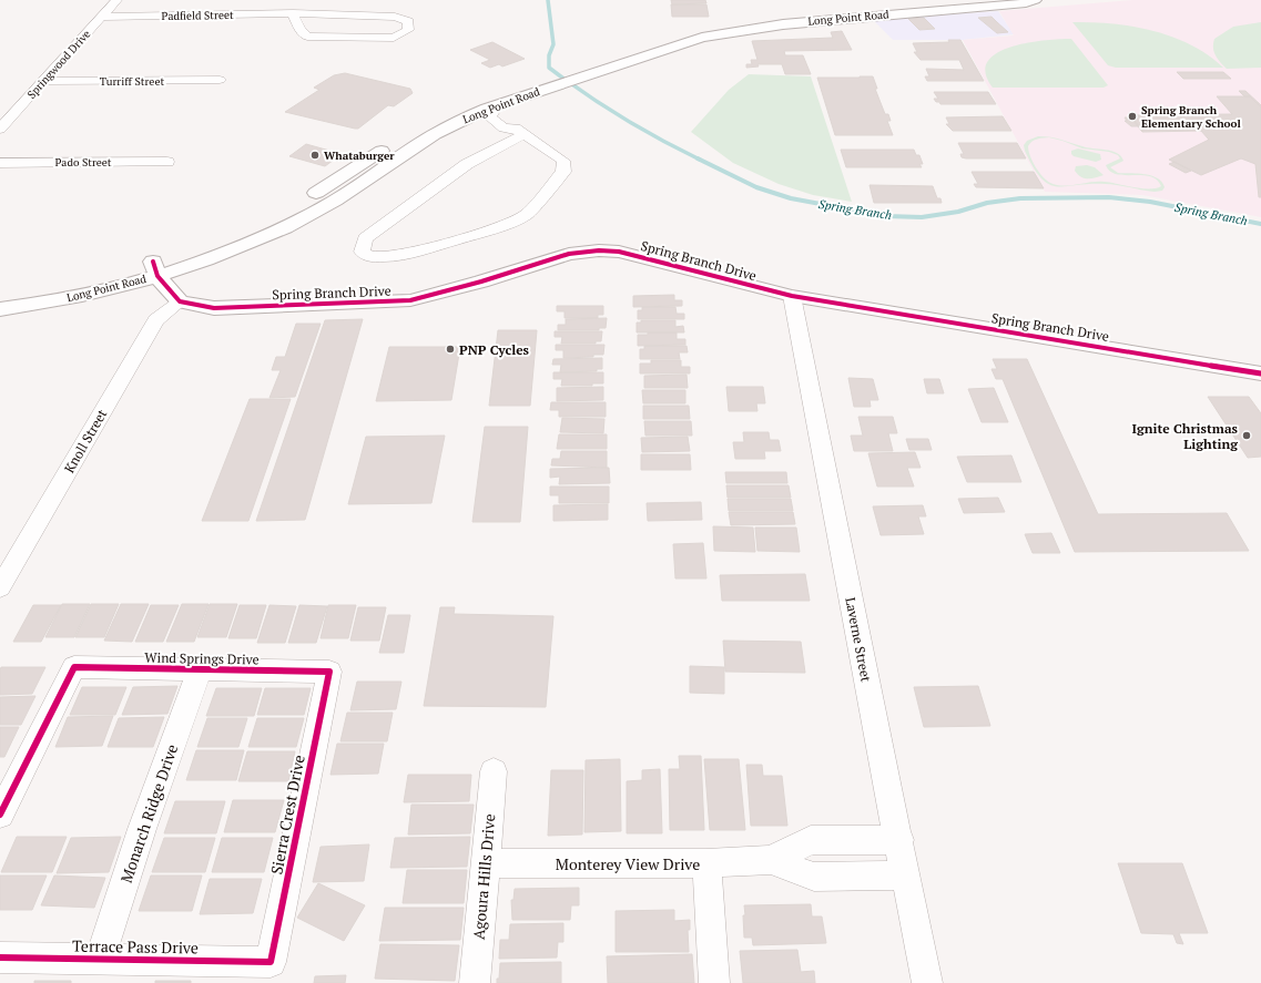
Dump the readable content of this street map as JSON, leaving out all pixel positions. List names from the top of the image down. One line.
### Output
{"streets":{"main road":["Long Point Road","Spring Branch Drive"],"street":["Padfield Street","Springwood Drive","Turriff Street","Pado Street","Knoll Street","Laverne Street","Wind Springs Drive","Monarch Ridge Drive","Sierra Crest Drive","Monterey View Drive","Agoura Hills Drive","Terrace Pass Drive"]},"crossings":[["Padfield Street","Springwood Drive"],["Springwood Drive","Turriff Street"],["Spring Branch Drive","Knoll Street"],["Spring Branch Drive","Laverne Street"],["Laverne Street","Monterey View Drive"],["Wind Springs Drive","Monarch Ridge Drive"],["Wind Springs Drive","Sierra Crest Drive"],["Monarch Ridge Drive","Terrace Pass Drive"],["Sierra Crest Drive","Terrace Pass Drive"],["Monterey View Drive","Agoura Hills Drive"]],"water":["Spring Branch"],"places":["Spring Branch Elementary School","Whataburger","PNP Cycles","Ignite Christmas Lighting"]}
